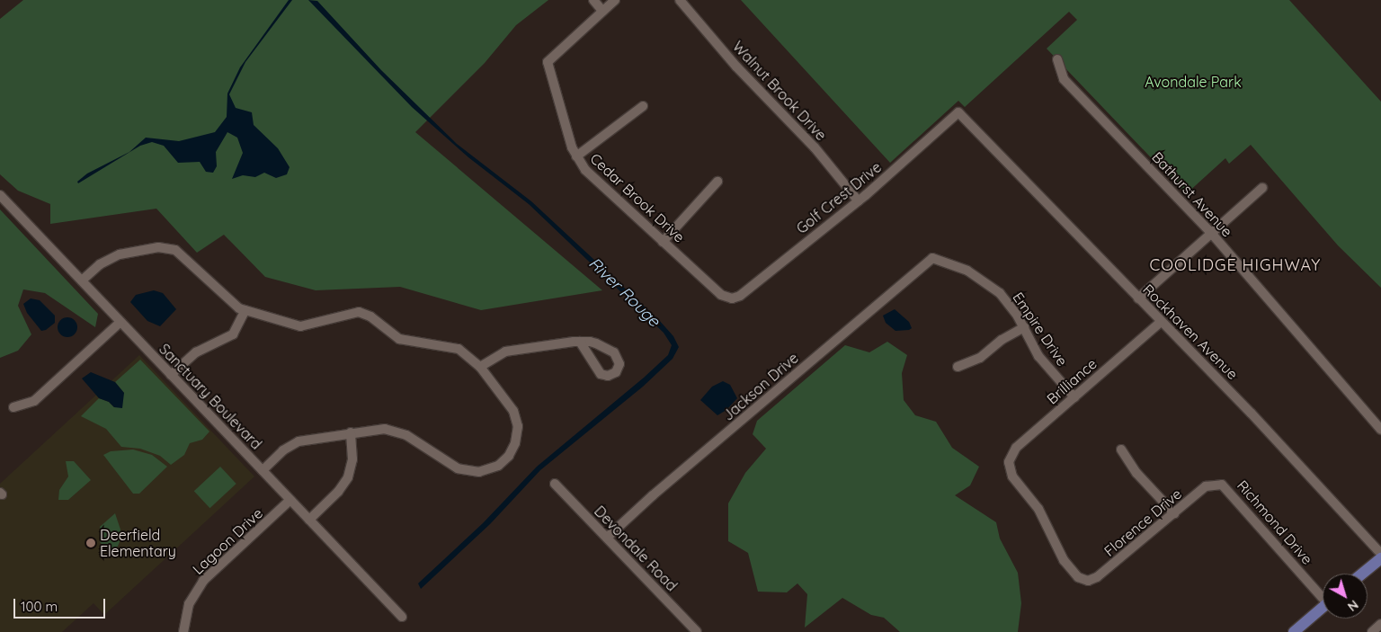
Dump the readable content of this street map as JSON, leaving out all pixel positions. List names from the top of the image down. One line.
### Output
{"streets":{"street":["Walnut Brook Drive","Bathurst Avenue","Cedar Brook Drive","Golf Crest Drive","Empire Drive","Rockhaven Avenue","Brilliance","Jackson Drive","Sanctuary Boulevard","Florence Drive","Richmond Drive","Lagoon Drive","Devondale Road"]},"crossings":[["Walnut Brook Drive","Golf Crest Drive"],["Cedar Brook Drive","Golf Crest Drive"],["Golf Crest Drive","Rockhaven Avenue"],["Empire Drive","Brilliance"],["Empire Drive","Jackson Drive"],["Rockhaven Avenue","Brilliance"],["Brilliance","Florence Drive"],["Jackson Drive","Devondale Road"],["Sanctuary Boulevard","Lagoon Drive"],["Florence Drive","Richmond Drive"]],"districts":["COOLIDGE HIGHWAY"],"water":["River Rouge"],"parks":["Avondale Park"],"places":["Deerfield Elementary"],"scale_bar":"100 m","north":"bottom right"}
